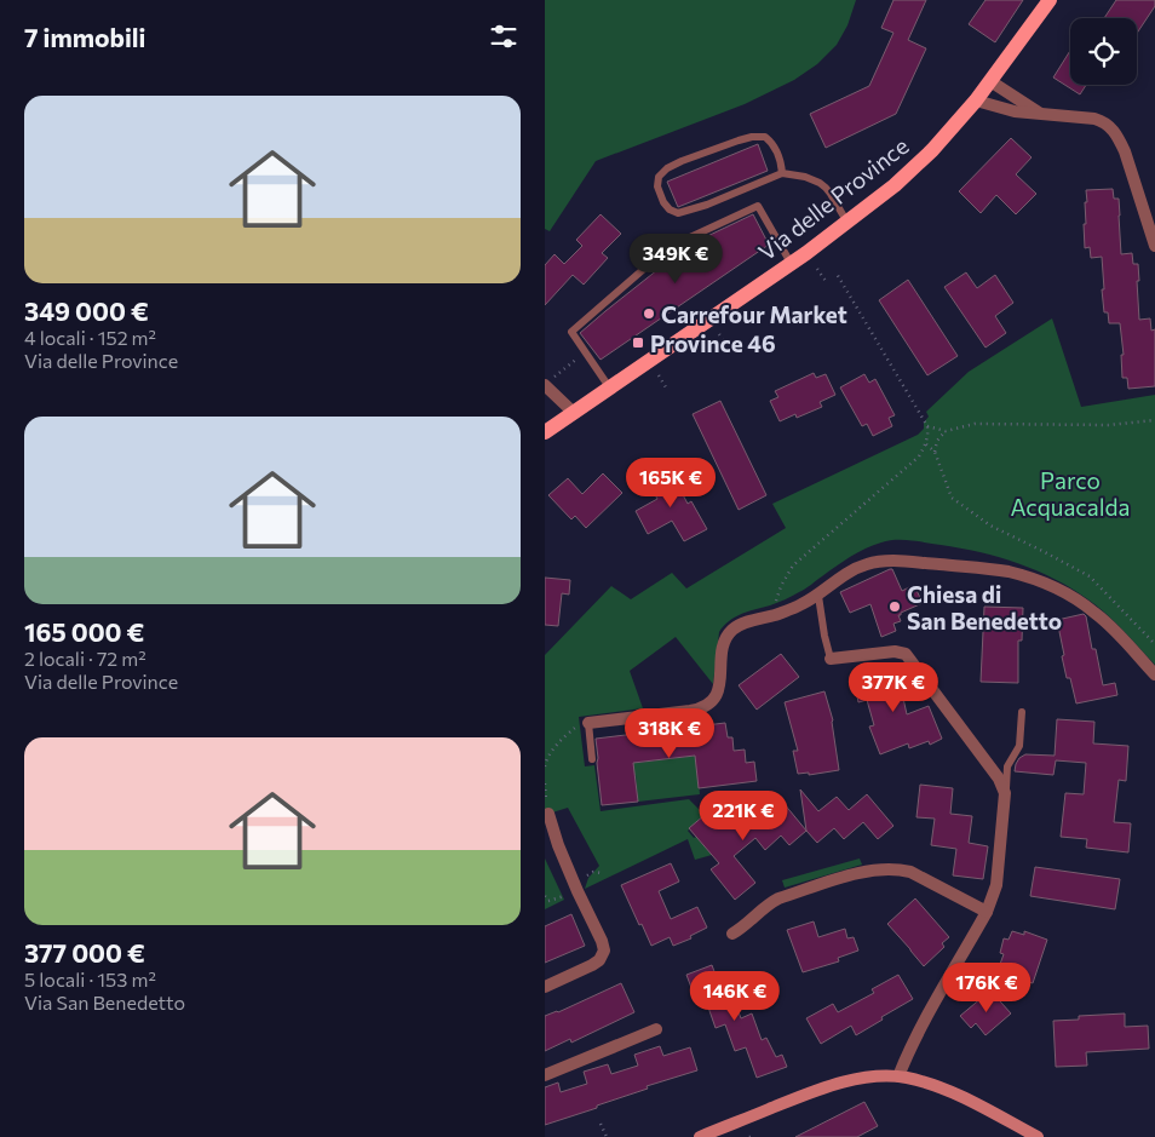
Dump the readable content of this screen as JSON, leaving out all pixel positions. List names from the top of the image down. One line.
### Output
{"streets":{"main road":["Via delle Province"]},"parks":["Parco Acquacalda"],"places":{"other":["Carrefour Market","Chiesa di San Benedetto"],"transit":["Province 46"]},"page":{"heading":"7 immobili","list":[{"name":"349 000 €","note":"4 locali · 152 m² · Via delle Province"},{"name":"165 000 €","note":"2 locali · 72 m² · Via delle Province"},{"name":"377 000 €","note":"5 locali · 153 m² · Via San Benedetto"}],"price":["349K €","165K €","377K €","318K €","221K €","176K €","146K €"]}}
